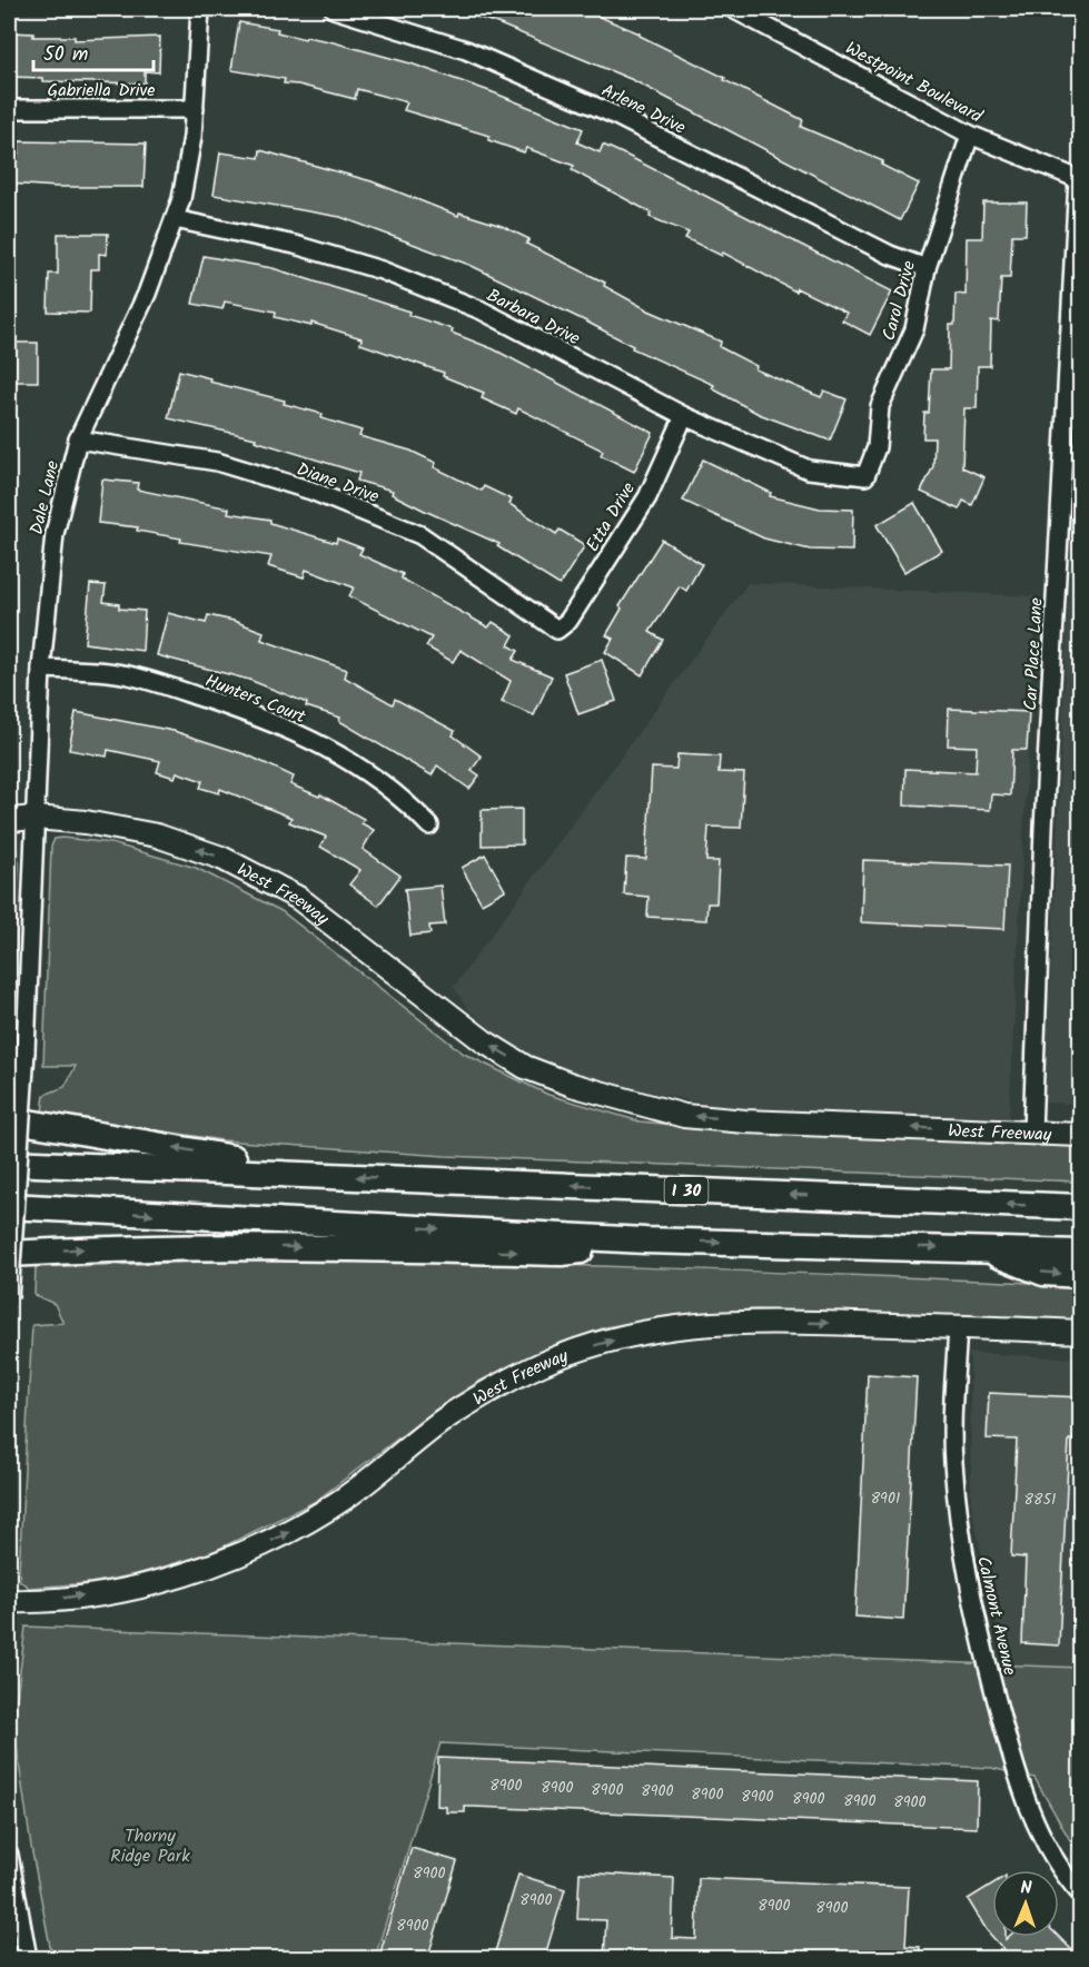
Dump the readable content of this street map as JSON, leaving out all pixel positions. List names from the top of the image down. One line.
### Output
{"streets":{"highway":["I 30"],"main road":["West Freeway"],"street":["Westpoint Boulevard","Gabriella Drive","Arlene Drive","Carol Drive","Barbara Drive","Diane Drive","Dale Lane","Etta Drive","Car Place Lane","Hunters Court","Calmont Avenue"]},"crossings":[["Westpoint Boulevard","Carol Drive"],["Westpoint Boulevard","Car Place Lane"],["Gabriella Drive","Dale Lane"],["Arlene Drive","Carol Drive"],["Carol Drive","Barbara Drive"],["Barbara Drive","Dale Lane"],["Barbara Drive","Etta Drive"],["Diane Drive","Dale Lane"],["Diane Drive","Etta Drive"],["Dale Lane","Hunters Court"],["Dale Lane","West Freeway"],["Car Place Lane","West Freeway"],["West Freeway","Calmont Avenue"]],"parks":["Thorny Ridge Park"],"house_numbers":["8901","8851","8900","8900","8900","8900","8900","8900","8900","8900","8900","8900","8900","8900","8900","8900"],"scale_bar":"50 m","north":"top"}
